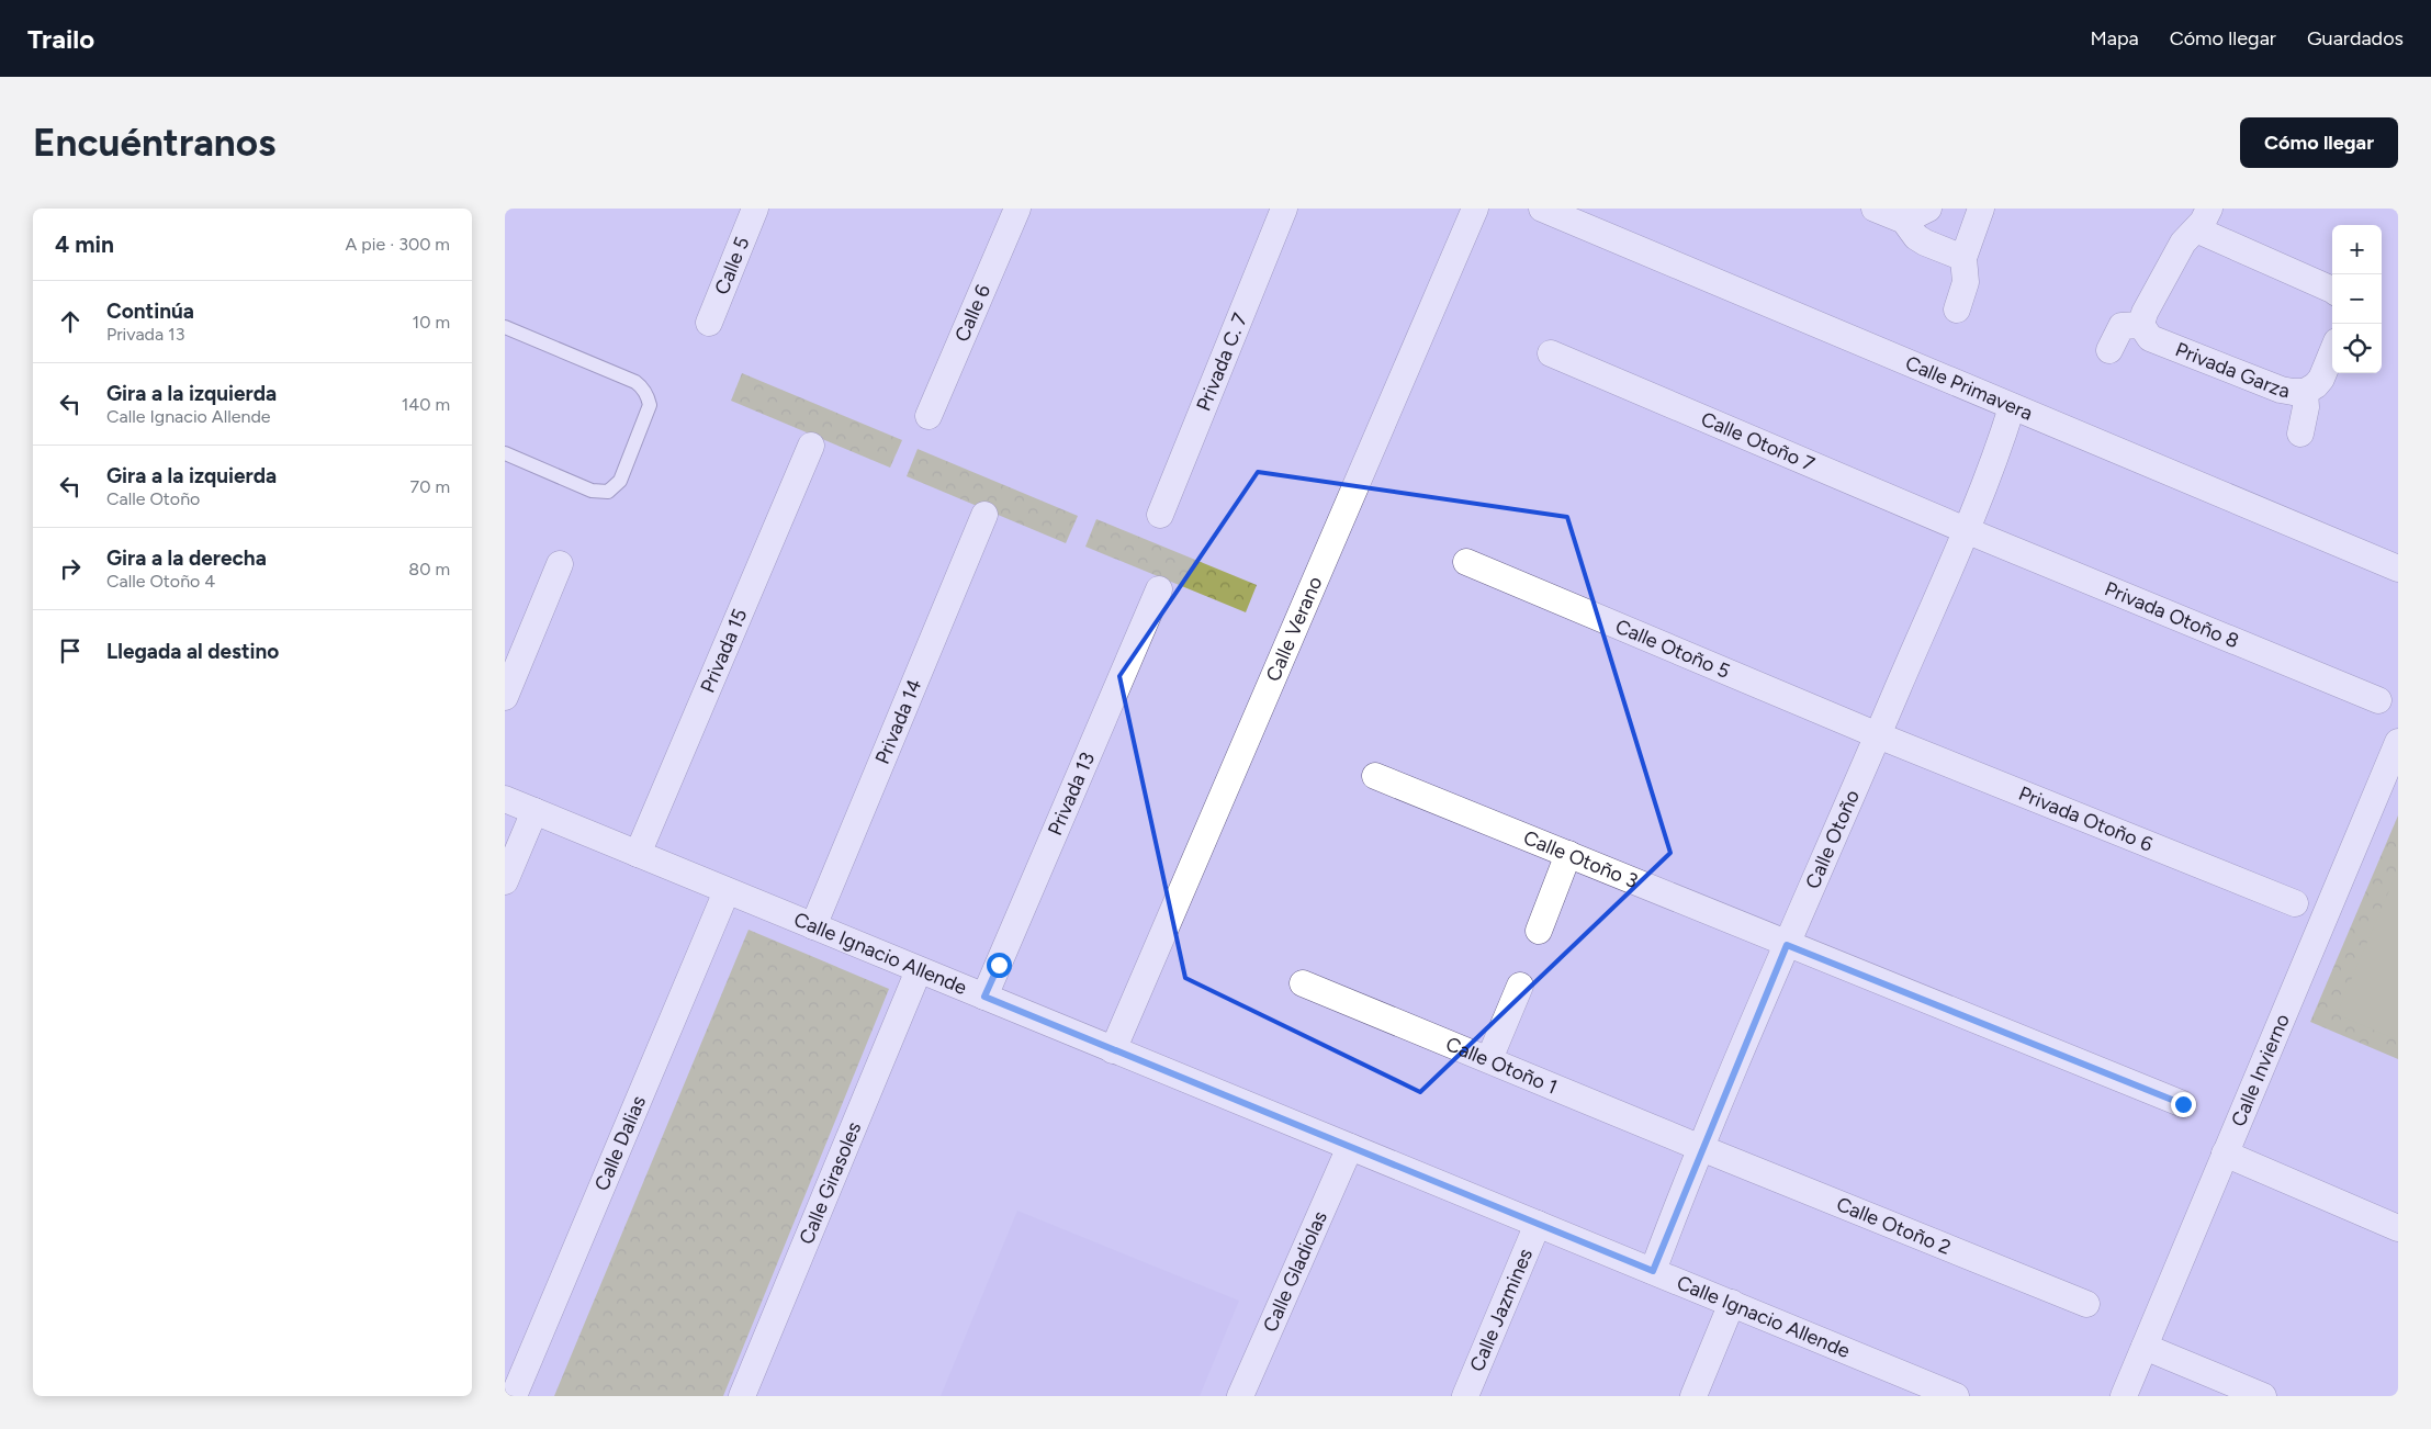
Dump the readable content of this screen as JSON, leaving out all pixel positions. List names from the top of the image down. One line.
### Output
{"streets":{"street":["Calle 5","Calle 6","Privada C. 7","Privada Garza","Calle Primavera","Calle Otoño 7","Privada Otoño 8","Calle Verano","Calle Otoño 5","Privada 15","Privada 14","Privada 13","Privada Otoño 6","Calle Otoño","Calle Otoño 3","Calle Ignacio Allende","Calle Otoño 1","Calle Invierno","Calle Dalias","Calle Girasoles","Calle Otoño 2","Calle Gladiolas","Calle Jazmines"]},"crossings":[["Calle Primavera","Calle Otoño"],["Calle Otoño 7","Privada Otoño 8"],["Calle Otoño 7","Calle Otoño"],["Privada Otoño 8","Calle Otoño"],["Calle Verano","Calle Ignacio Allende"],["Calle Otoño 5","Privada Otoño 6"],["Calle Otoño 5","Calle Otoño"],["Privada 15","Calle Ignacio Allende"],["Privada 14","Calle Ignacio Allende"],["Privada 13","Calle Ignacio Allende"],["Privada Otoño 6","Calle Otoño"],["Calle Otoño","Calle Otoño 3"],["Calle Otoño","Calle Ignacio Allende"],["Calle Otoño","Calle Otoño 1"],["Calle Otoño","Calle Otoño 2"],["Calle Ignacio Allende","Calle Dalias"],["Calle Ignacio Allende","Calle Girasoles"],["Calle Ignacio Allende","Calle Gladiolas"],["Calle Ignacio Allende","Calle Jazmines"],["Calle Otoño 1","Calle Otoño 2"]],"page":{"header":"Trailo","nav":["Mapa","Cómo llegar","Guardados"],"buttons":"Cómo llegar","title":"Encuéntranos","heading":["4 min","A pie · 300 m"],"map_buttons":["+","−"],"list":[["Continúa","Privada 13","10 m"],["Gira a la izquierda","Calle Ignacio Allende","140 m"],["Gira a la izquierda","Calle Otoño","70 m"],["Gira a la derecha","Calle Otoño 4","80 m"],"Llegada al destino"]}}
